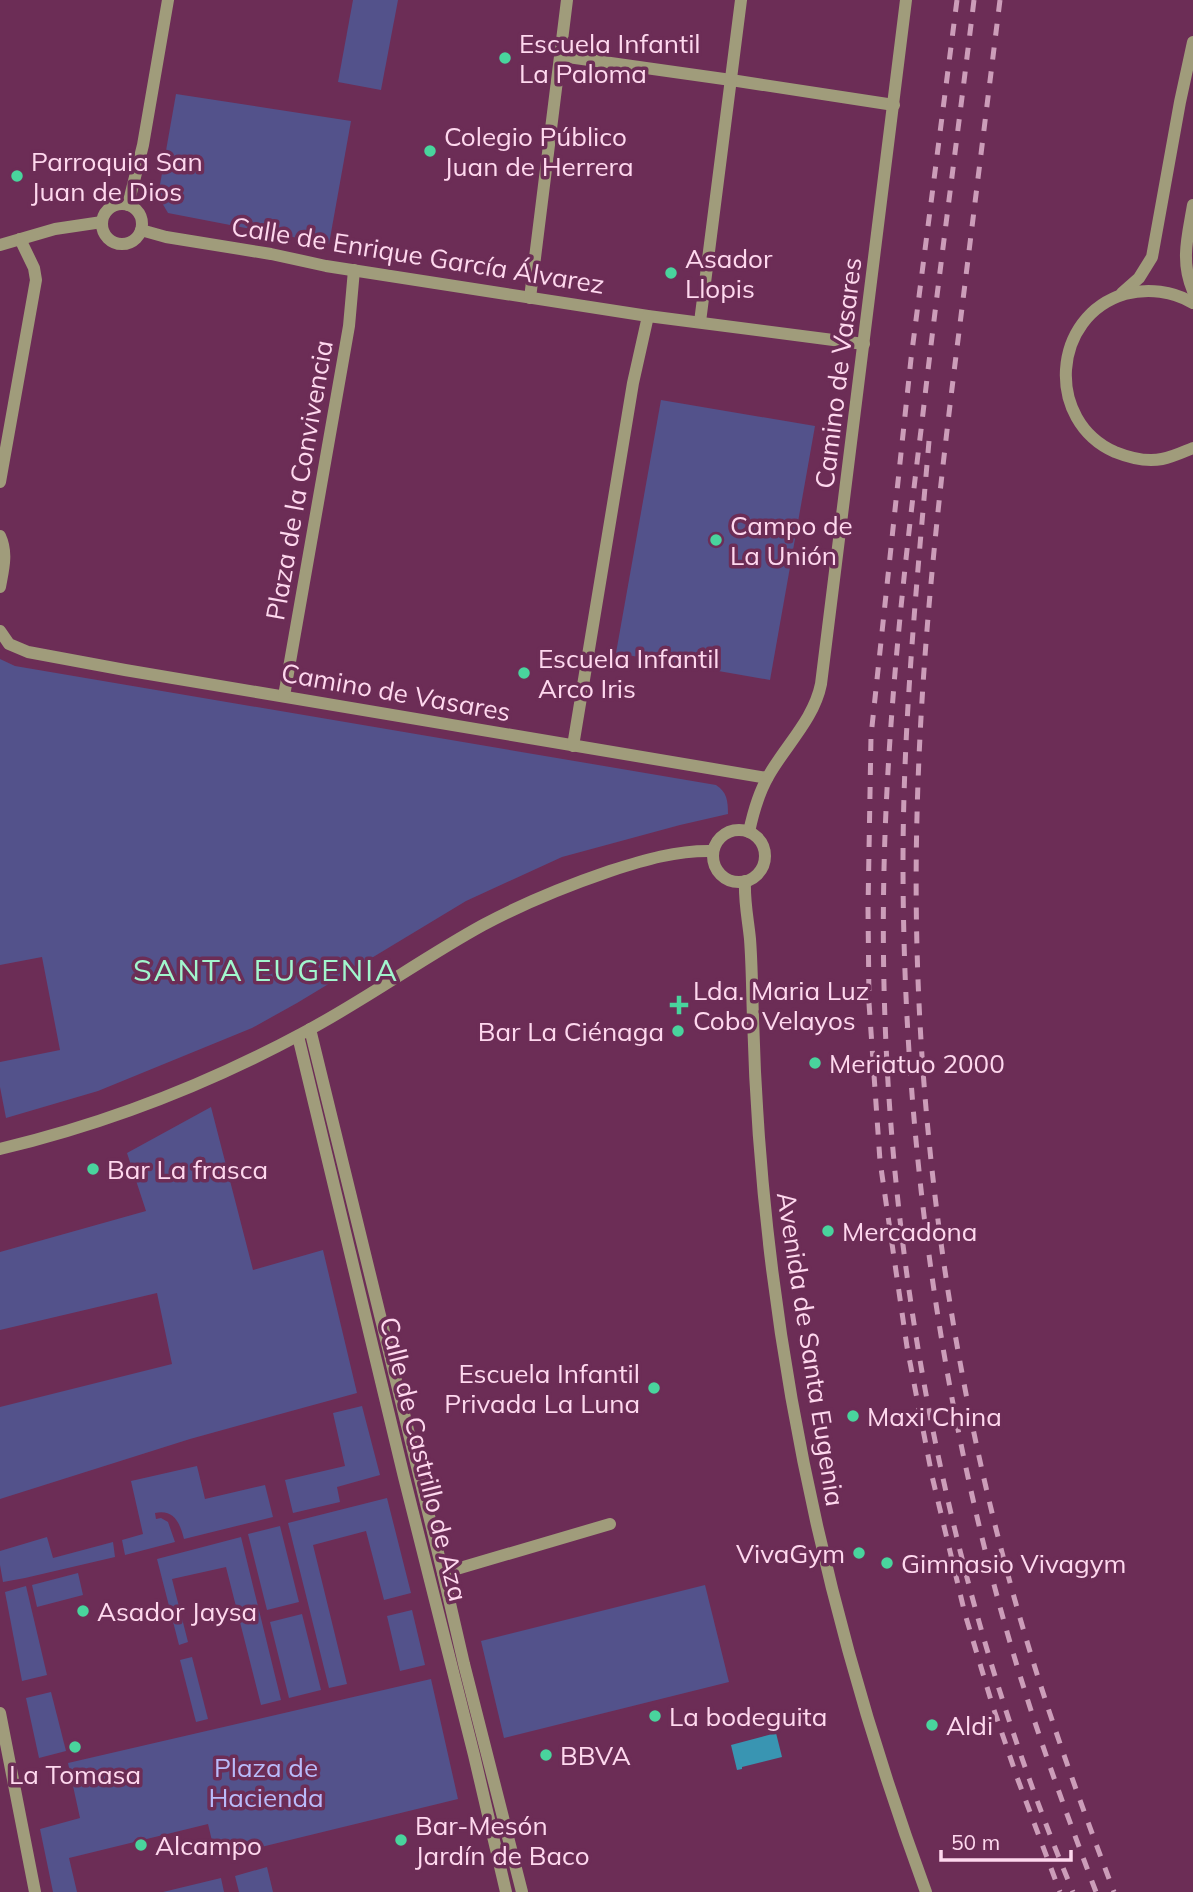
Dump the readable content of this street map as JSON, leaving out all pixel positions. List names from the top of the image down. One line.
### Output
{"streets":{"street":["Calle de Enrique García Álvarez","Camino de Vasares","Plaza de la Convivencia","Avenida de Santa Eugenia","Calle de Castrillo de Aza"]},"crossings":[["Calle de Enrique García Álvarez","Camino de Vasares"],["Calle de Enrique García Álvarez","Plaza de la Convivencia"],["Camino de Vasares","Plaza de la Convivencia"],["Camino de Vasares","Avenida de Santa Eugenia"]],"districts":["SANTA EUGENIA"],"parks":["Plaza de Hacienda"],"places":{"other":["Escuela Infantil La Paloma","Colegio Público Juan de Herrera","Parroquia San Juan de Dios","Asador Llopis","Campo de La Unión","Escuela Infantil Arco Iris","Bar La Ciénaga","Meriatuo 2000","Bar La frasca","Mercadona","Escuela Infantil Privada La Luna","Maxi China","VivaGym","Gimnasio Vivagym","Asador Jaysa","La bodeguita","Aldi","La Tomasa","BBVA","Bar-Mesón Jardín de Baco","Alcampo"],"health":["Lda. Maria Luz Cobo Velayos"]},"scale_bar":"50 m"}
